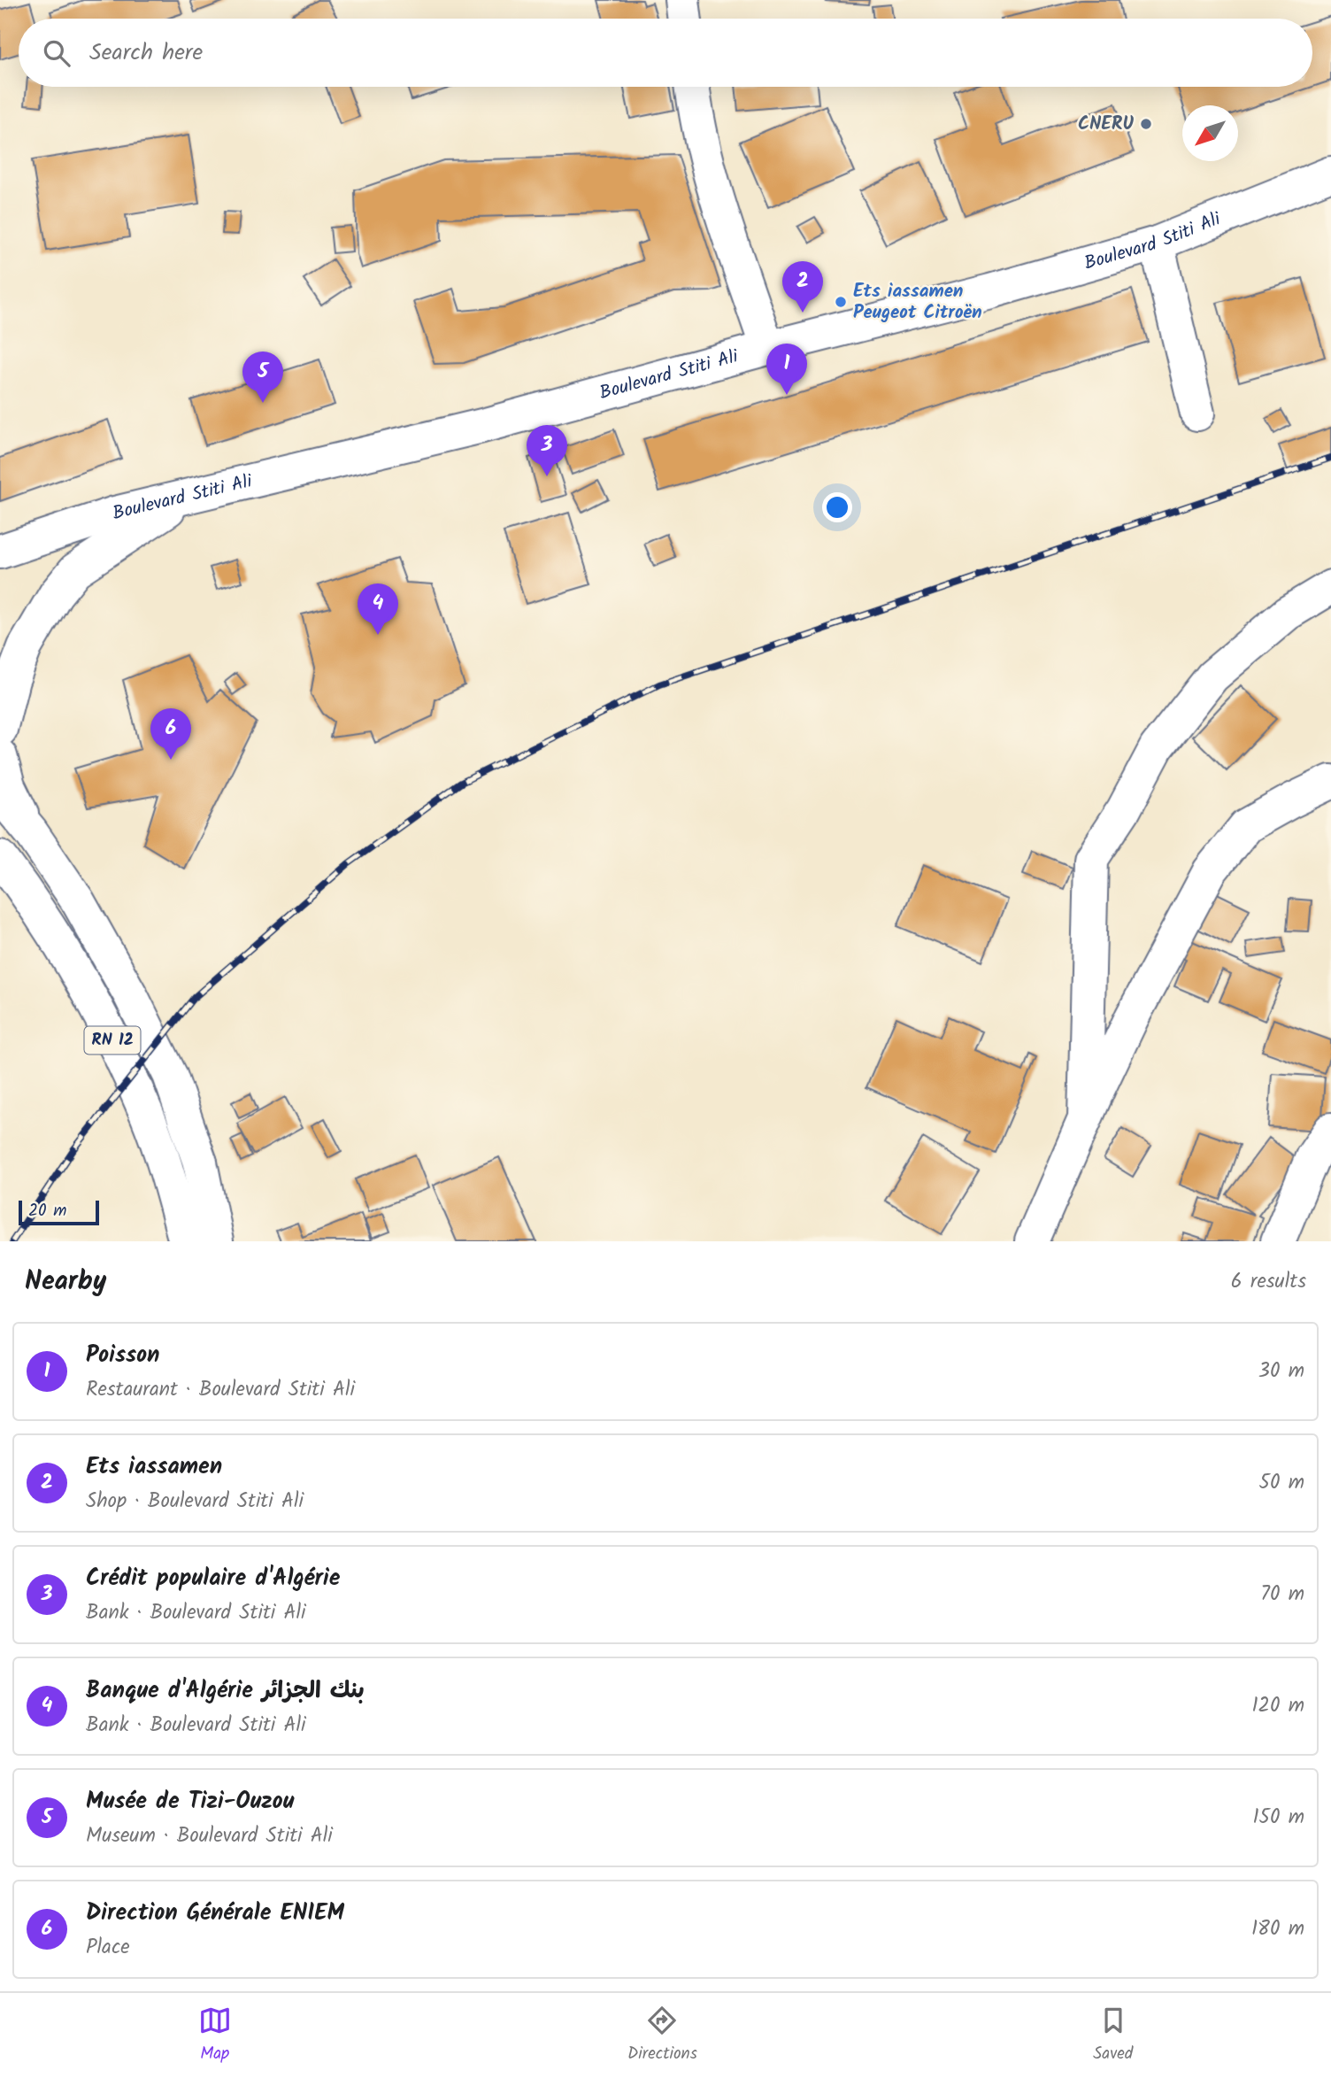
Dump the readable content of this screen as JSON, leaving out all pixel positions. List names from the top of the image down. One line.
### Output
{"streets":{"main road":["Boulevard Stiti Ali","RN 12"]},"places":["CNERU","Ets iassamen Peugeot Citroën"],"scale_bar":"20 m","north":"bottom left","page":{"search":"Search here","pins":["2","1","5","3","4","6"],"scale":"20 m","heading":["Nearby","6 results"],"list":[{"mark":"1","name":"Poisson","note":"Restaurant · Boulevard Stiti Ali","value":"30 m"},{"mark":"2","name":"Ets iassamen","note":"Shop · Boulevard Stiti Ali","value":"50 m"},{"mark":"3","name":"Crédit populaire d'Algérie","note":"Bank · Boulevard Stiti Ali","value":"70 m"},{"mark":"4","name":"Banque d'Algérie بنك الجزائر","note":"Bank · Boulevard Stiti Ali","value":"120 m"},{"mark":"5","name":"Musée de Tizi-Ouzou","note":"Museum · Boulevard Stiti Ali","value":"150 m"},{"mark":"6","name":"Direction Générale ENIEM","note":"Place","value":"180 m"}],"nav":["Map","Directions","Saved"]}}
